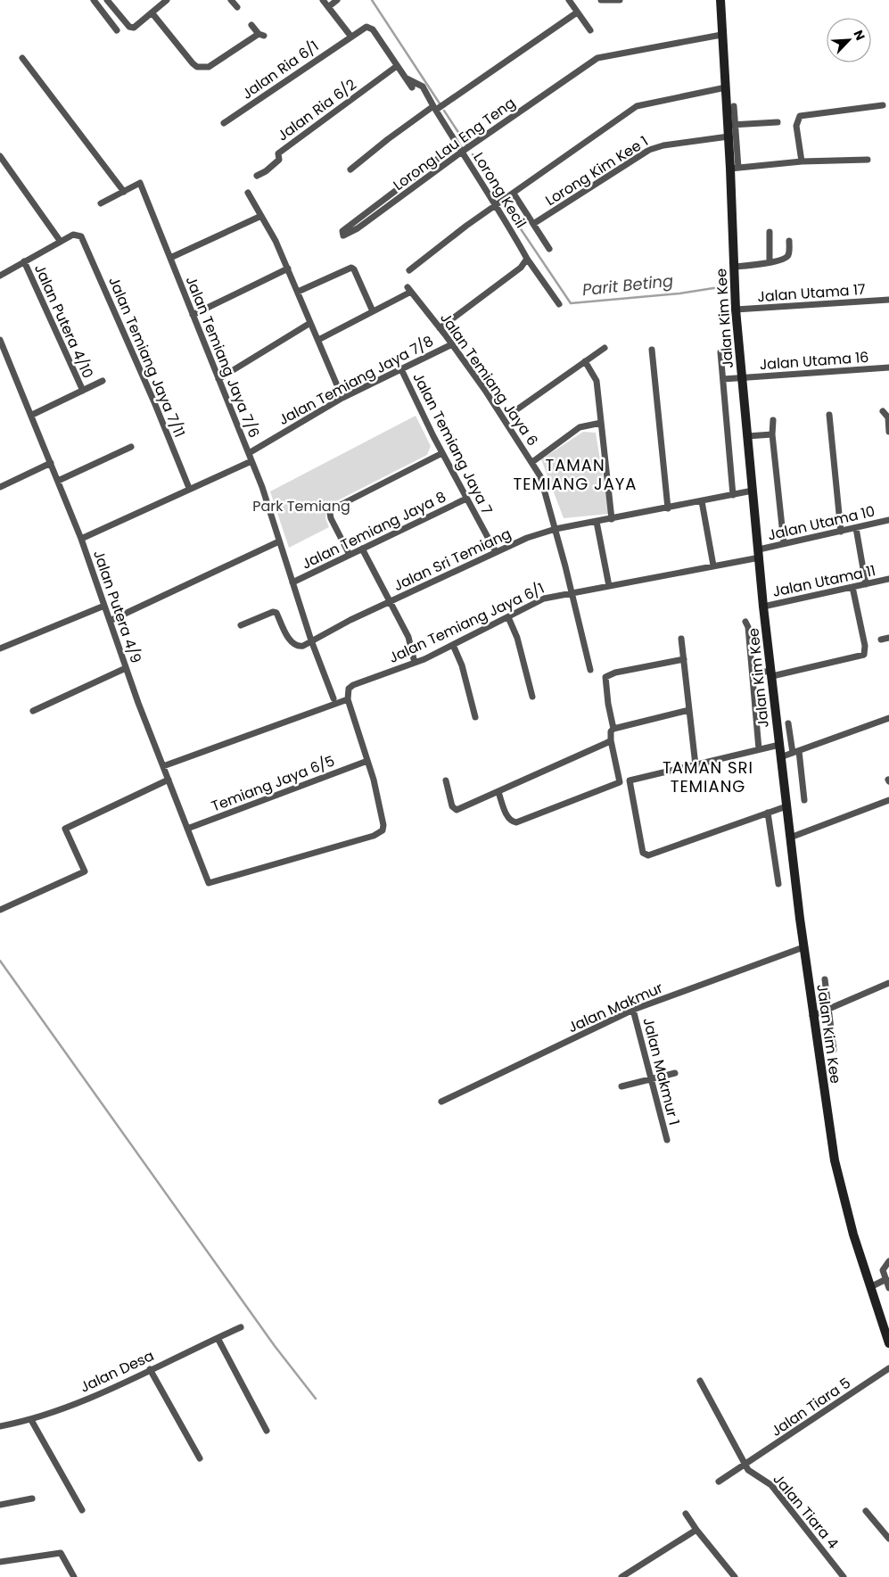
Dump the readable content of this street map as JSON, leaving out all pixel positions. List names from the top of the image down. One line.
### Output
{"streets":{"street":["Jalan Ria 6/1","Jalan Ria 6/2","Lorong Lau Eng Teng","Lorong Kim Kee 1","Lorong Kecil","Jalan Utama 17","Jalan Kim Kee","Jalan Putera 4/10","Jalan Temiang Jaya 7/11","Jalan Temiang Jaya 7/6","Jalan Utama 16","Jalan Temiang Jaya 6","Jalan Temiang Jaya 7/8","Jalan Temiang Jaya 7","Jalan Utama 10","Jalan Temiang Jaya 8","Jalan Sri Temiang","Jalan Utama 11","Jalan Putera 4/9","Jalan Temiang Jaya 6/1","Temiang Jaya 6/5","Jalan Makmur","Jalan Makmur 1","Jalan Desa","Jalan Tiara 5","Jalan Tiara 4"]},"crossings":[["Jalan Ria 6/1","Jalan Ria 6/2"],["Lorong Lau Eng Teng","Lorong Kecil"],["Lorong Lau Eng Teng","Jalan Kim Kee"],["Lorong Kim Kee 1","Jalan Kim Kee"],["Jalan Utama 17","Jalan Kim Kee"],["Jalan Kim Kee","Jalan Utama 16"],["Jalan Kim Kee","Jalan Utama 10"],["Jalan Kim Kee","Jalan Sri Temiang"],["Jalan Kim Kee","Jalan Utama 11"],["Jalan Kim Kee","Jalan Temiang Jaya 6/1"],["Jalan Kim Kee","Jalan Makmur"],["Jalan Temiang Jaya 7/6","Jalan Temiang Jaya 7/8"],["Jalan Temiang Jaya 7/6","Jalan Temiang Jaya 8"],["Jalan Temiang Jaya 7/6","Jalan Sri Temiang"],["Jalan Temiang Jaya 6","Jalan Temiang Jaya 7/8"],["Jalan Temiang Jaya 6","Jalan Sri Temiang"],["Jalan Temiang Jaya 6","Jalan Temiang Jaya 6/1"],["Jalan Temiang Jaya 7/8","Jalan Temiang Jaya 7"],["Jalan Temiang Jaya 7","Jalan Temiang Jaya 8"],["Jalan Temiang Jaya 7","Jalan Sri Temiang"],["Jalan Utama 10","Jalan Temiang Jaya 6/1"],["Jalan Putera 4/9","Jalan Temiang Jaya 6/1"],["Jalan Putera 4/9","Temiang Jaya 6/5"],["Jalan Makmur","Jalan Makmur 1"],["Jalan Tiara 5","Jalan Tiara 4"]],"districts":["TAMAN TEMIANG JAYA","TAMAN SRI TEMIANG"],"water":["Parit Beting"],"parks":["Park Temiang"],"north":"top right"}
